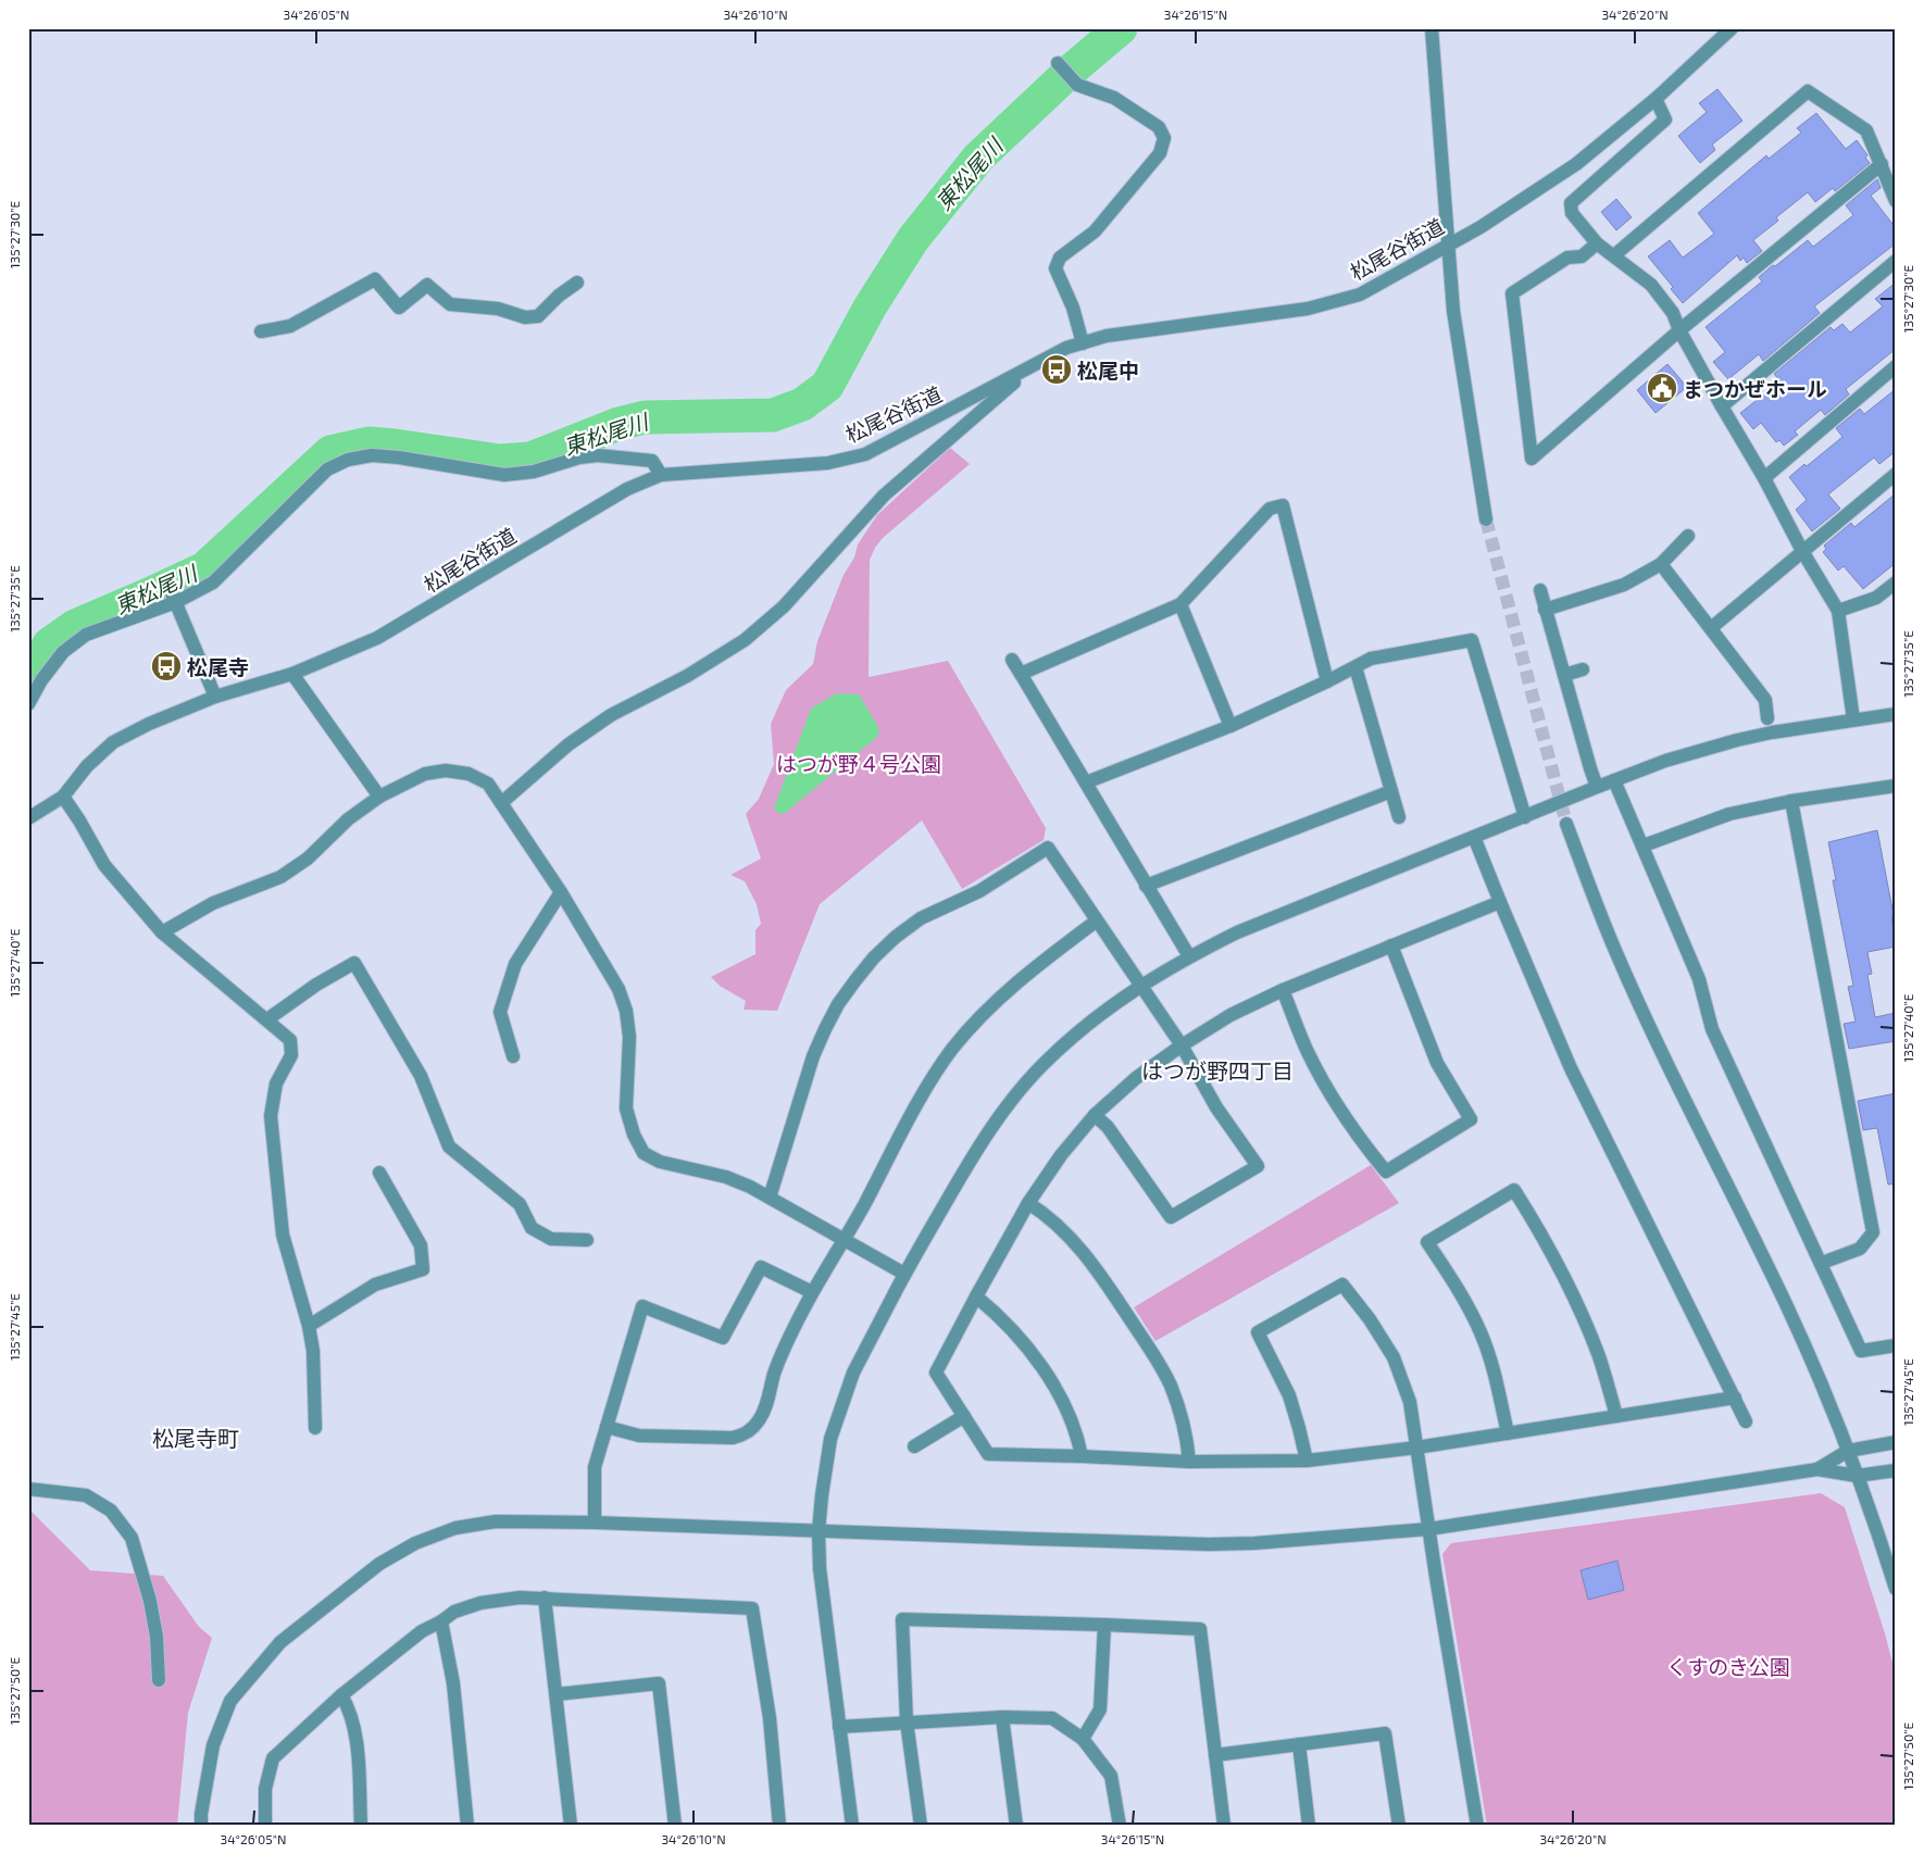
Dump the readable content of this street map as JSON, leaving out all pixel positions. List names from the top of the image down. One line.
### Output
{"streets":{"street":["松尾谷街道"]},"districts":["はつが野四丁目","松尾寺町"],"water":["東松尾川"],"parks":["はつが野４号公園","くすのき公園"],"places":{"bus stop":["松尾中","松尾寺"],"public building":["まつかぜホール"]},"coordinates":["34°26'05\"N","34°26'10\"N","34°26'15\"N","34°26'20\"N","135°27'30\"E","135°27'35\"E","135°27'40\"E","135°27'45\"E","135°27'50\"E"]}
